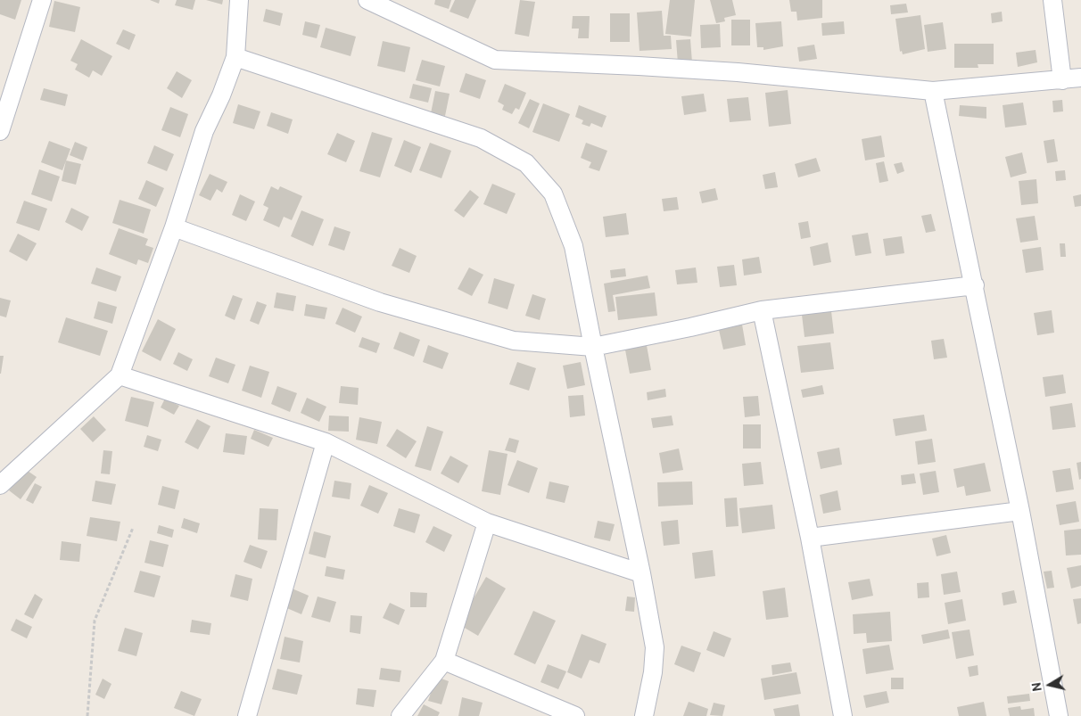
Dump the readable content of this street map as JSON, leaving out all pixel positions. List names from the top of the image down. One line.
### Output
{"north":"left"}
